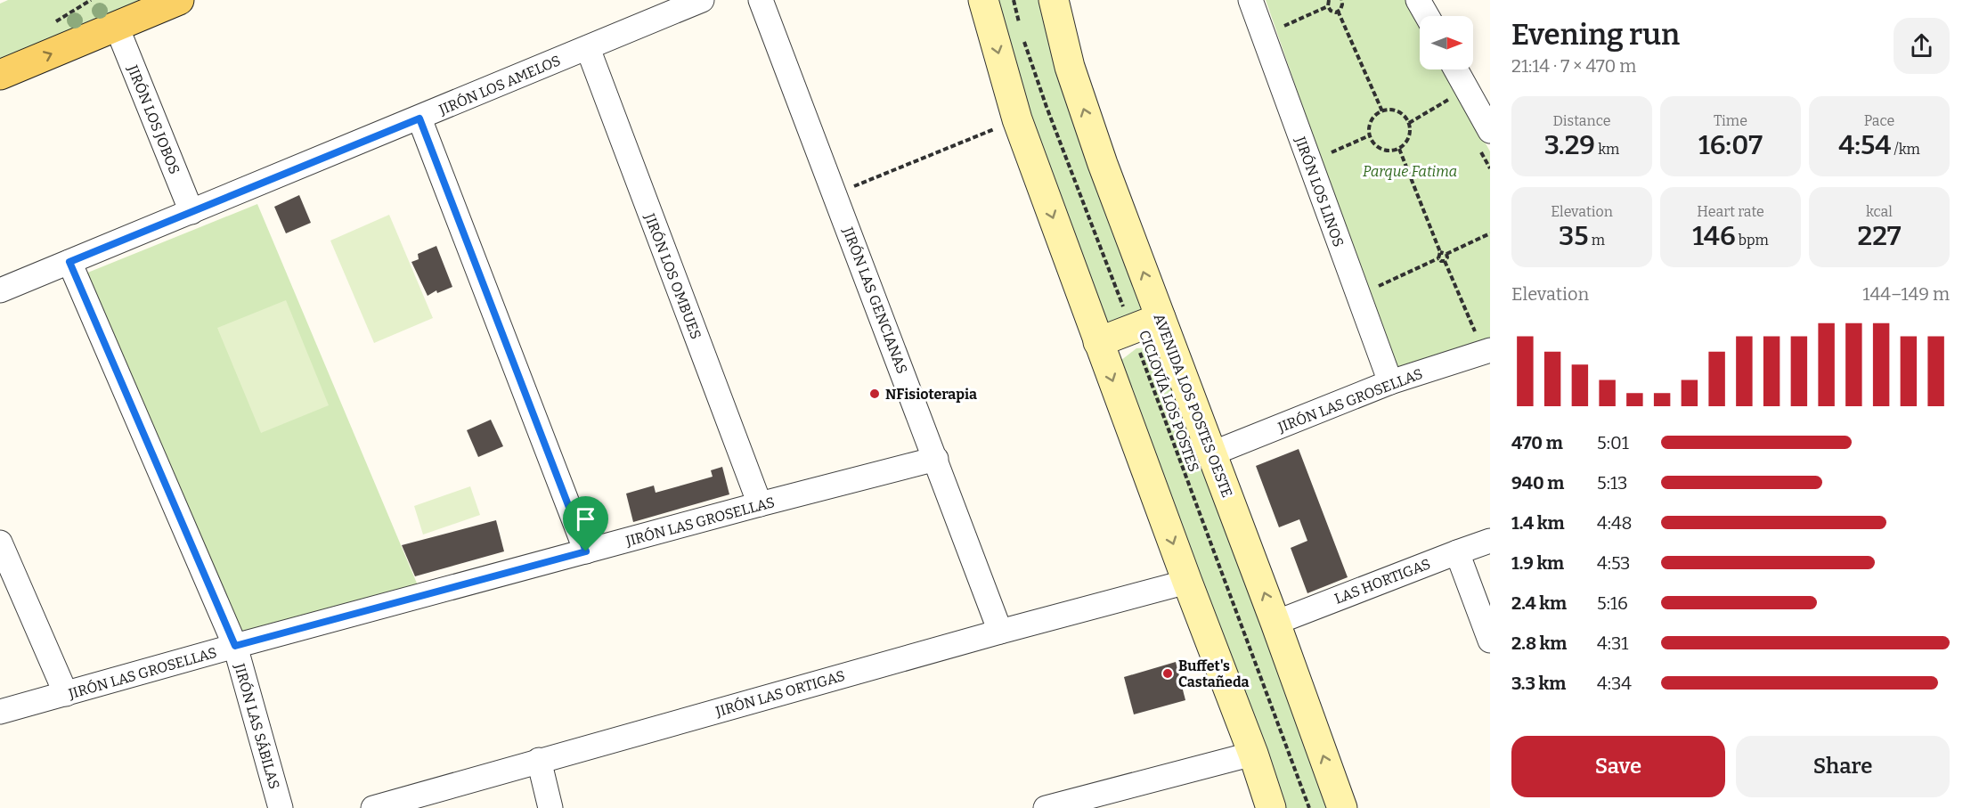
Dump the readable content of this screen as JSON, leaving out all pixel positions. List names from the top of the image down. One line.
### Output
{"streets":{"main road":["AVENIDA LOS POSTES OESTE"],"street":["JIRÓN LOS AMELOS","JIRÓN LOS JOBOS","JIRÓN LOS LINOS","JIRÓN LOS OMBUES","JIRÓN LAS GENCIANAS","JIRÓN LAS GROSELLAS","LAS HORTIGAS","JIRÓN LAS ORTIGAS","JIRÓN LAS SÁBILAS"],"path":["CICLOVÍA LOS POSTES"]},"crossings":[["JIRÓN LOS AMELOS","JIRÓN LOS JOBOS"],["JIRÓN LOS AMELOS","JIRÓN LOS OMBUES"],["JIRÓN LOS AMELOS","JIRÓN LAS SÁBILAS"],["JIRÓN LOS LINOS","JIRÓN LAS GROSELLAS"],["JIRÓN LOS OMBUES","JIRÓN LAS GROSELLAS"],["JIRÓN LAS GENCIANAS","JIRÓN LAS GROSELLAS"],["JIRÓN LAS GENCIANAS","JIRÓN LAS ORTIGAS"],["JIRÓN LAS GROSELLAS","AVENIDA LOS POSTES OESTE"],["JIRÓN LAS GROSELLAS","JIRÓN LAS SÁBILAS"],["AVENIDA LOS POSTES OESTE","LAS HORTIGAS"]],"parks":["Parque Fatima"],"places":["NFisioterapia","Buffet's Castañeda"],"north":"right","page":{"heading":["Evening run","21:14 · 7 × 470 m"],"stats":[["Distance","3.29 km"],["Time","16:07"],["Pace","4:54 /km"],["Elevation","35 m"],["Heart rate","146 bpm"],["kcal","227"]],"chart":["Elevation","144–149 m"],"list":[{"name":"470 m","note":"5:01"},{"name":"940 m","note":"5:13"},{"name":"1.4 km","note":"4:48"},{"name":"1.9 km","note":"4:53"},{"name":"2.4 km","note":"5:16"},{"name":"2.8 km","note":"4:31"},{"name":"3.3 km","note":"4:34"}],"buttons":["Save","Share"]}}
